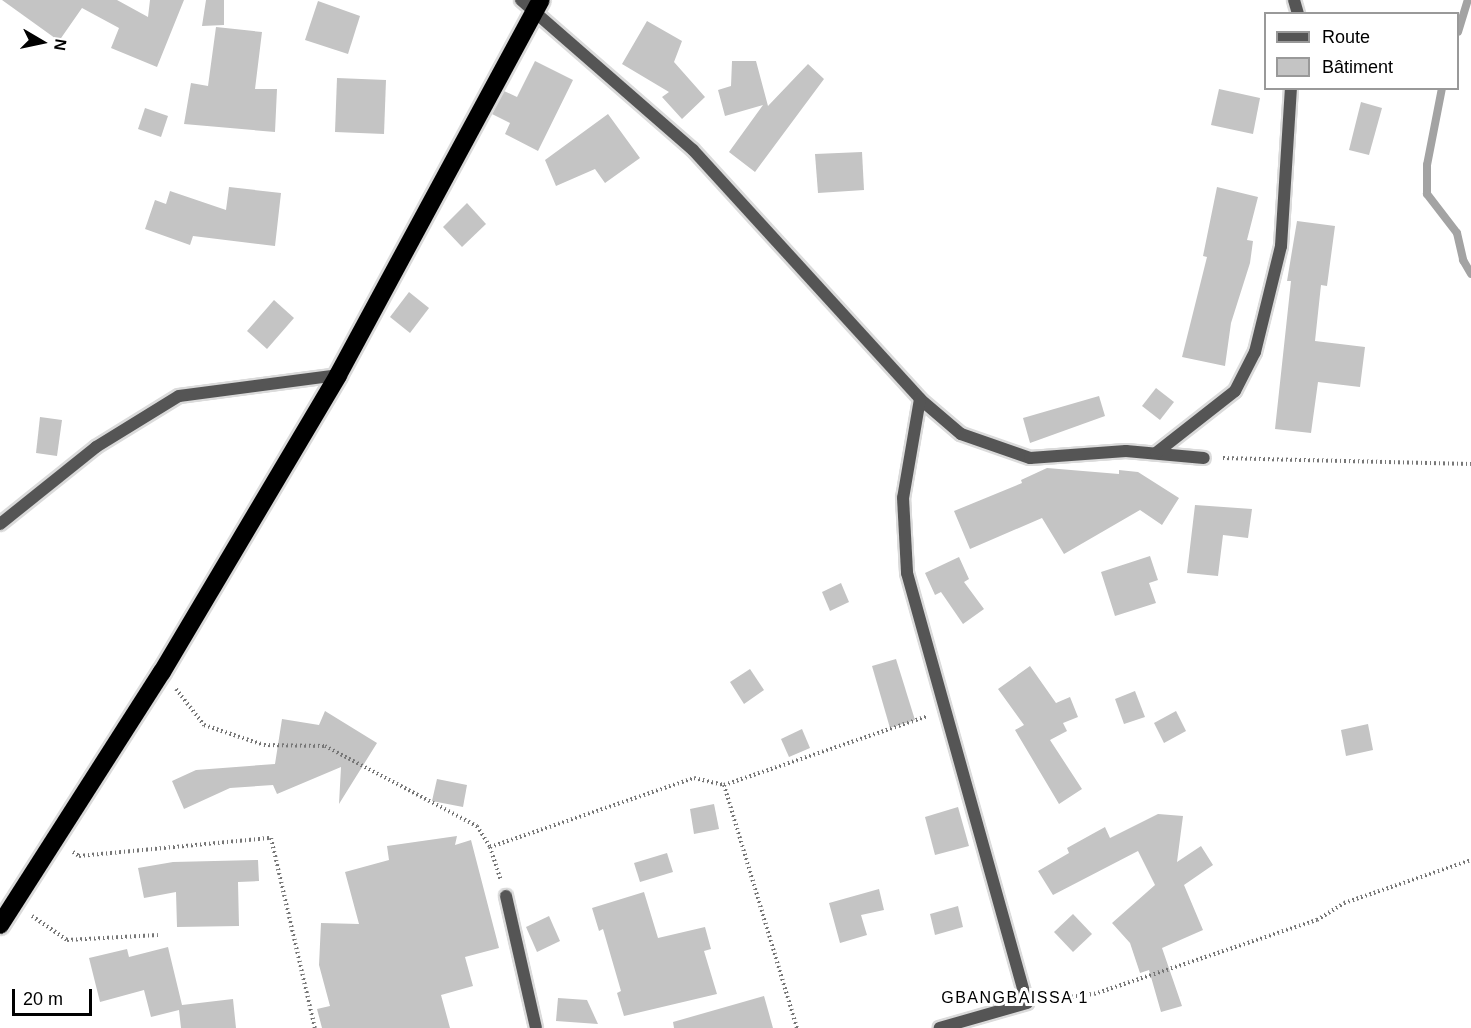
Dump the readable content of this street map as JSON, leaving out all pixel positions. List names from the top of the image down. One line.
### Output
{"districts":["GBANGBAISSA 1"],"legend":["Route","Bâtiment"],"scale_bar":"20 m","north":"right"}
